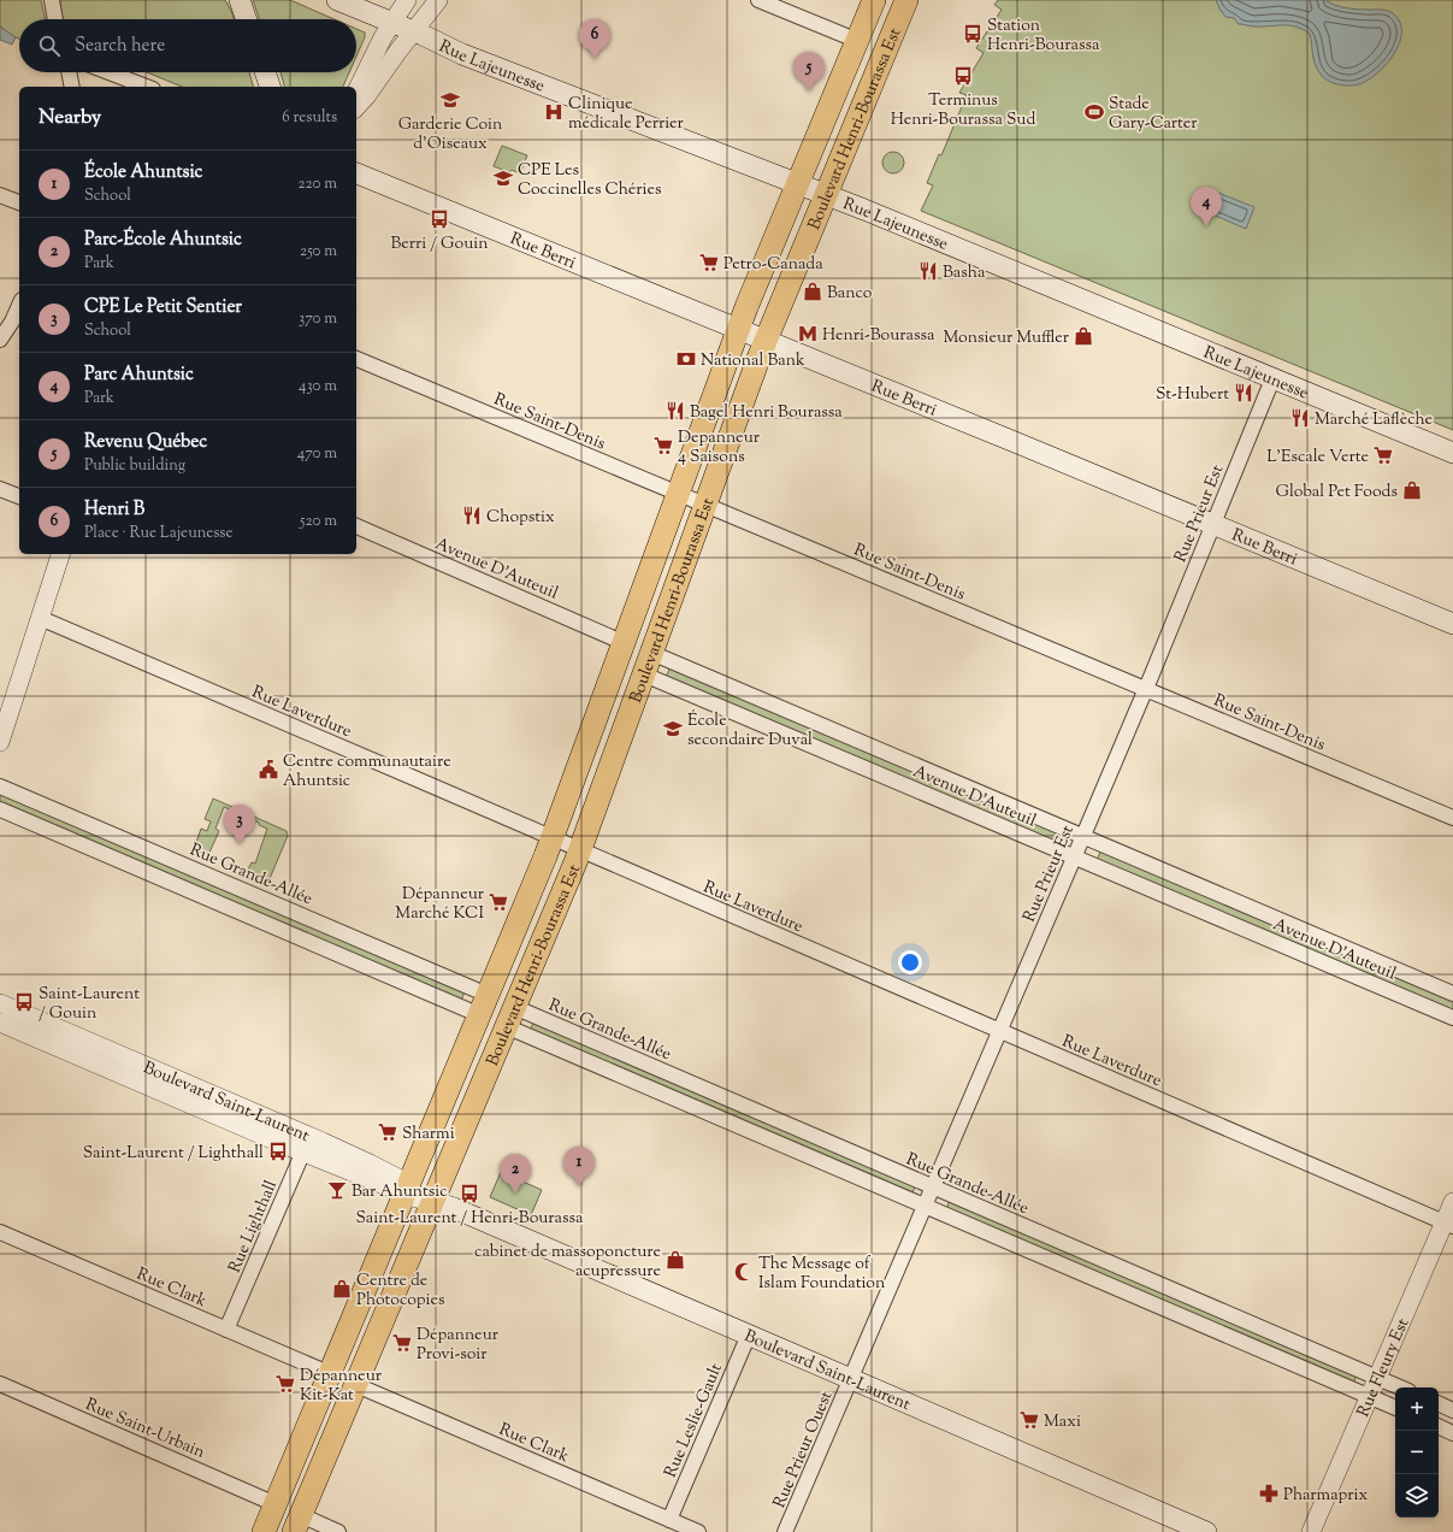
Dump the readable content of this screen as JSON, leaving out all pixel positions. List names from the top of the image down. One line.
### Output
{"streets":{"main road":["Rue Lajeunesse","Boulevard Henri-Bourassa Est","Rue Berri","Boulevard Saint-Laurent"],"street":["Rue Saint-Denis","Rue Prieur Est","Avenue D'Auteuil","Rue Laverdure","Rue Grande-Allée","Rue Lighthall","Rue Clark","Rue Fleury Est","Rue Leslie-Gault","Rue Saint-Urbain","Rue Prieur Ouest"]},"crossings":[["Rue Lajeunesse","Boulevard Henri-Bourassa Est"],["Rue Lajeunesse","Rue Prieur Est"],["Boulevard Henri-Bourassa Est","Rue Berri"],["Boulevard Henri-Bourassa Est","Rue Saint-Denis"],["Boulevard Henri-Bourassa Est","Avenue D'Auteuil"],["Boulevard Henri-Bourassa Est","Rue Laverdure"],["Boulevard Henri-Bourassa Est","Rue Grande-Allée"],["Boulevard Henri-Bourassa Est","Boulevard Saint-Laurent"],["Boulevard Henri-Bourassa Est","Rue Clark"],["Boulevard Henri-Bourassa Est","Rue Saint-Urbain"],["Rue Berri","Rue Prieur Est"],["Rue Saint-Denis","Rue Prieur Est"],["Rue Prieur Est","Avenue D'Auteuil"],["Rue Prieur Est","Rue Laverdure"],["Rue Prieur Est","Rue Grande-Allée"],["Rue Prieur Est","Boulevard Saint-Laurent"],["Rue Prieur Est","Rue Prieur Ouest"],["Rue Laverdure","Rue Fleury Est"],["Rue Grande-Allée","Rue Fleury Est"],["Boulevard Saint-Laurent","Rue Lighthall"],["Boulevard Saint-Laurent","Rue Leslie-Gault"],["Boulevard Saint-Laurent","Rue Prieur Ouest"],["Rue Lighthall","Rue Clark"],["Rue Clark","Rue Leslie-Gault"]],"places":{"bus stop":["Station Henri-Bourassa","Terminus Henri-Bourassa Sud","Berri / Gouin","Saint-Laurent / Gouin","Saint-Laurent / Lighthall","Saint-Laurent / Henri-Bourassa"],"school or university":["Garderie Coin d'Oiseaux","CPE Les Coccinelles Chéries","École secondaire Duval"],"hospital":["Clinique médicale Perrier"],"sports":["Stade Gary-Carter"],"supermarket":["Petro-Canada","Depanneur 4 Saisons","L'Escale Verte","Dépanneur Marché KCI","Sharmi","Dépanneur Provi-soir","Dépanneur Kit-Kat","Maxi"],"restaurant":["Basha","St-Hubert","Bagel Henri Bourassa","Marché Laflèche","Chopstix"],"shop":["Banco","Monsieur Muffler","Global Pet Foods","cabinet de massoponcture acupressure","Centre de Photocopies"],"metro station":["Henri-Bourassa"],"bank":["National Bank"],"public building":["Centre communautaire Ahuntsic"],"bar":["Bar Ahuntsic"],"mosque":["The Message of Islam Foundation"],"pharmacy":["Pharmaprix"]},"page":{"pins":["6","5","4","3","1","2"],"search":"Search here","heading":["Nearby","6 results"],"list":[{"mark":"1","name":"École Ahuntsic","note":"School","value":"220 m"},{"mark":"2","name":"Parc-École Ahuntsic","note":"Park","value":"250 m"},{"mark":"3","name":"CPE Le Petit Sentier","note":"School","value":"370 m"},{"mark":"4","name":"Parc Ahuntsic","note":"Park","value":"430 m"},{"mark":"5","name":"Revenu Québec","note":"Public building","value":"470 m"},{"mark":"6","name":"Henri B","note":"Place · Rue Lajeunesse","value":"520 m"}],"map_buttons":["+","−"]}}
